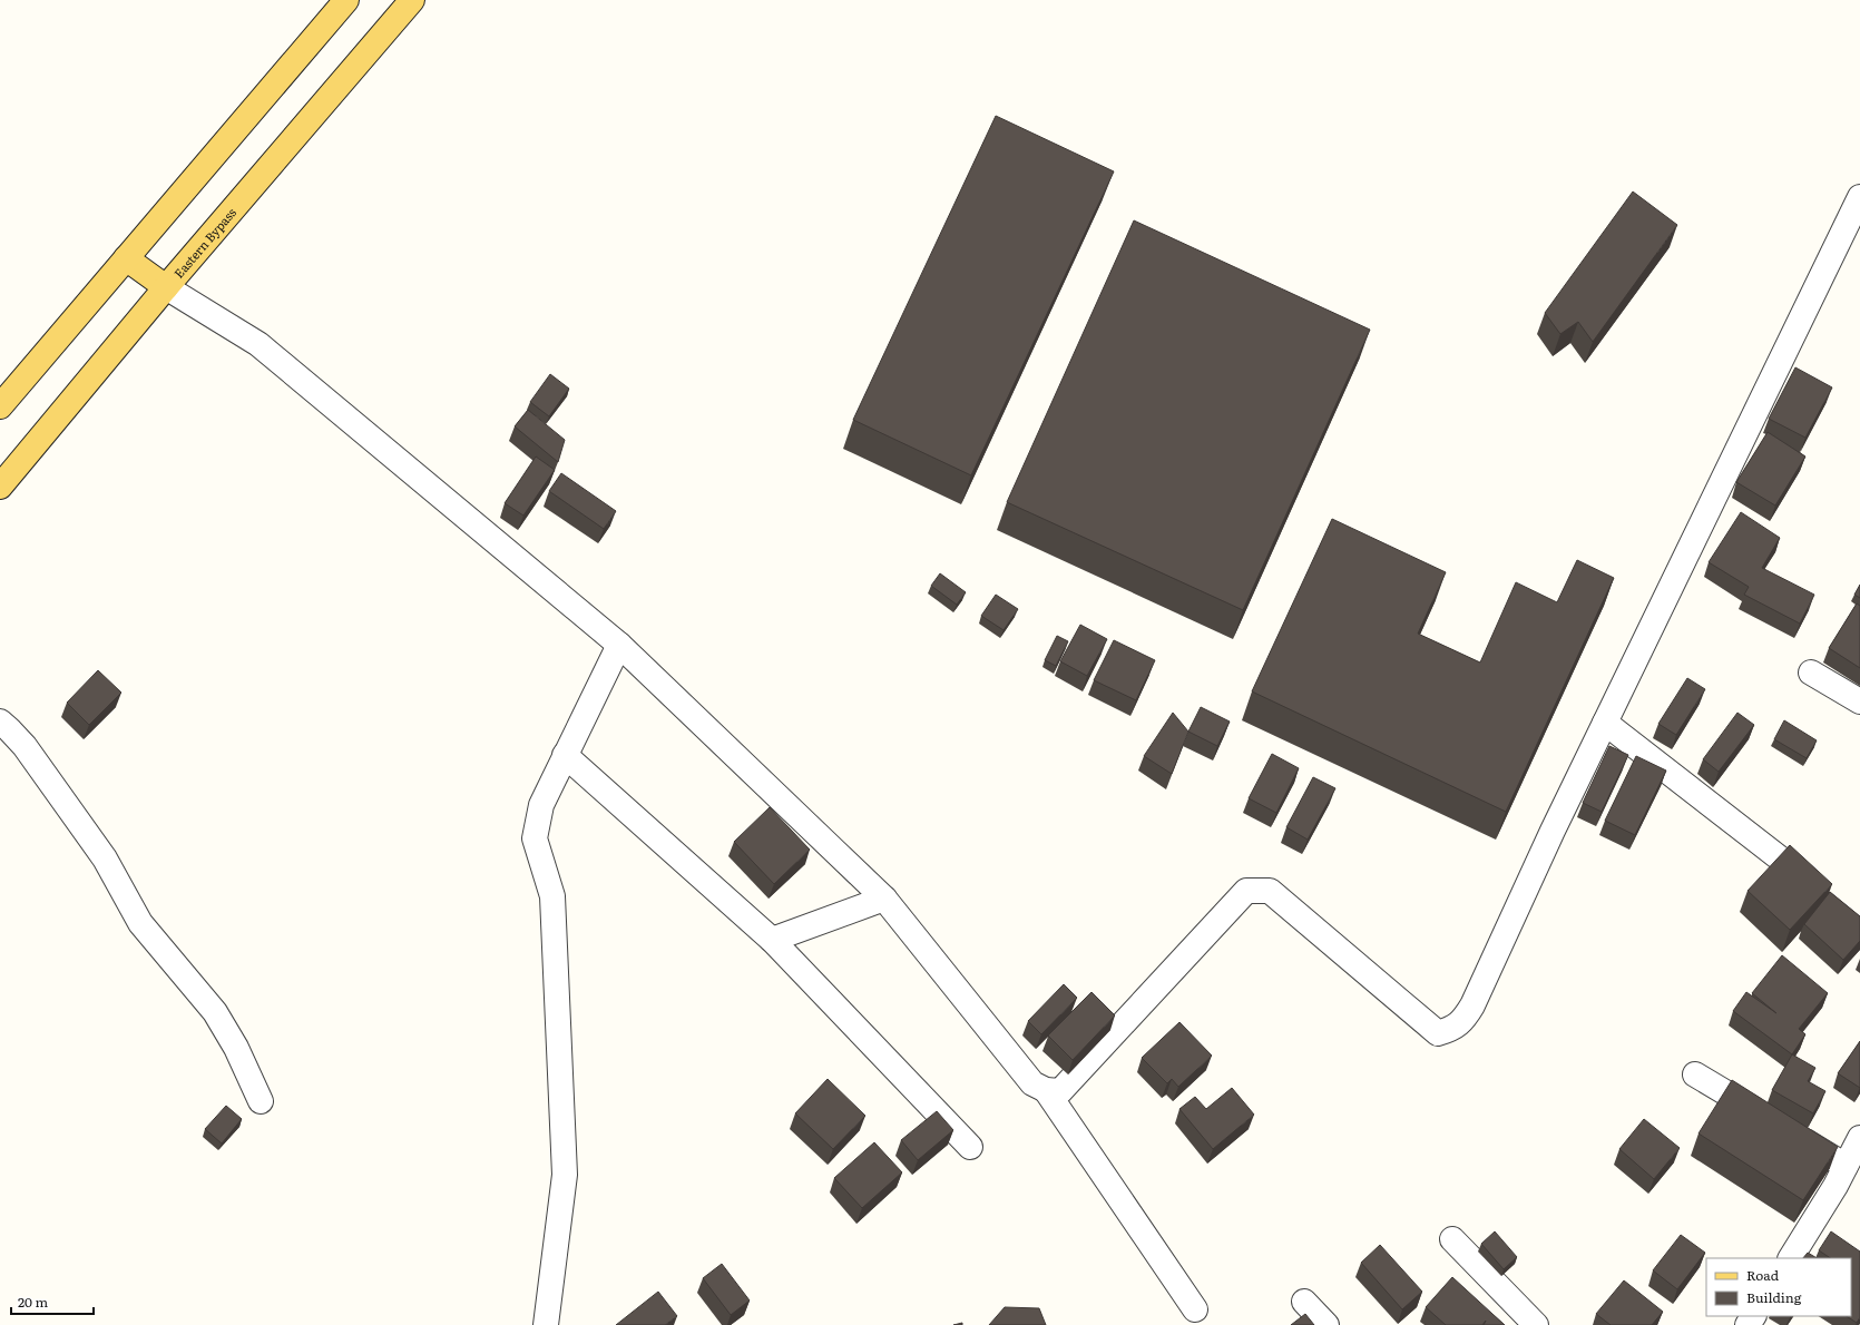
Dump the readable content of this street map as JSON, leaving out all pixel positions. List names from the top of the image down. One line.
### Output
{"streets":{"main road":["Eastern Bypass"]},"legend":["Road","Building"],"scale_bar":"20 m"}
